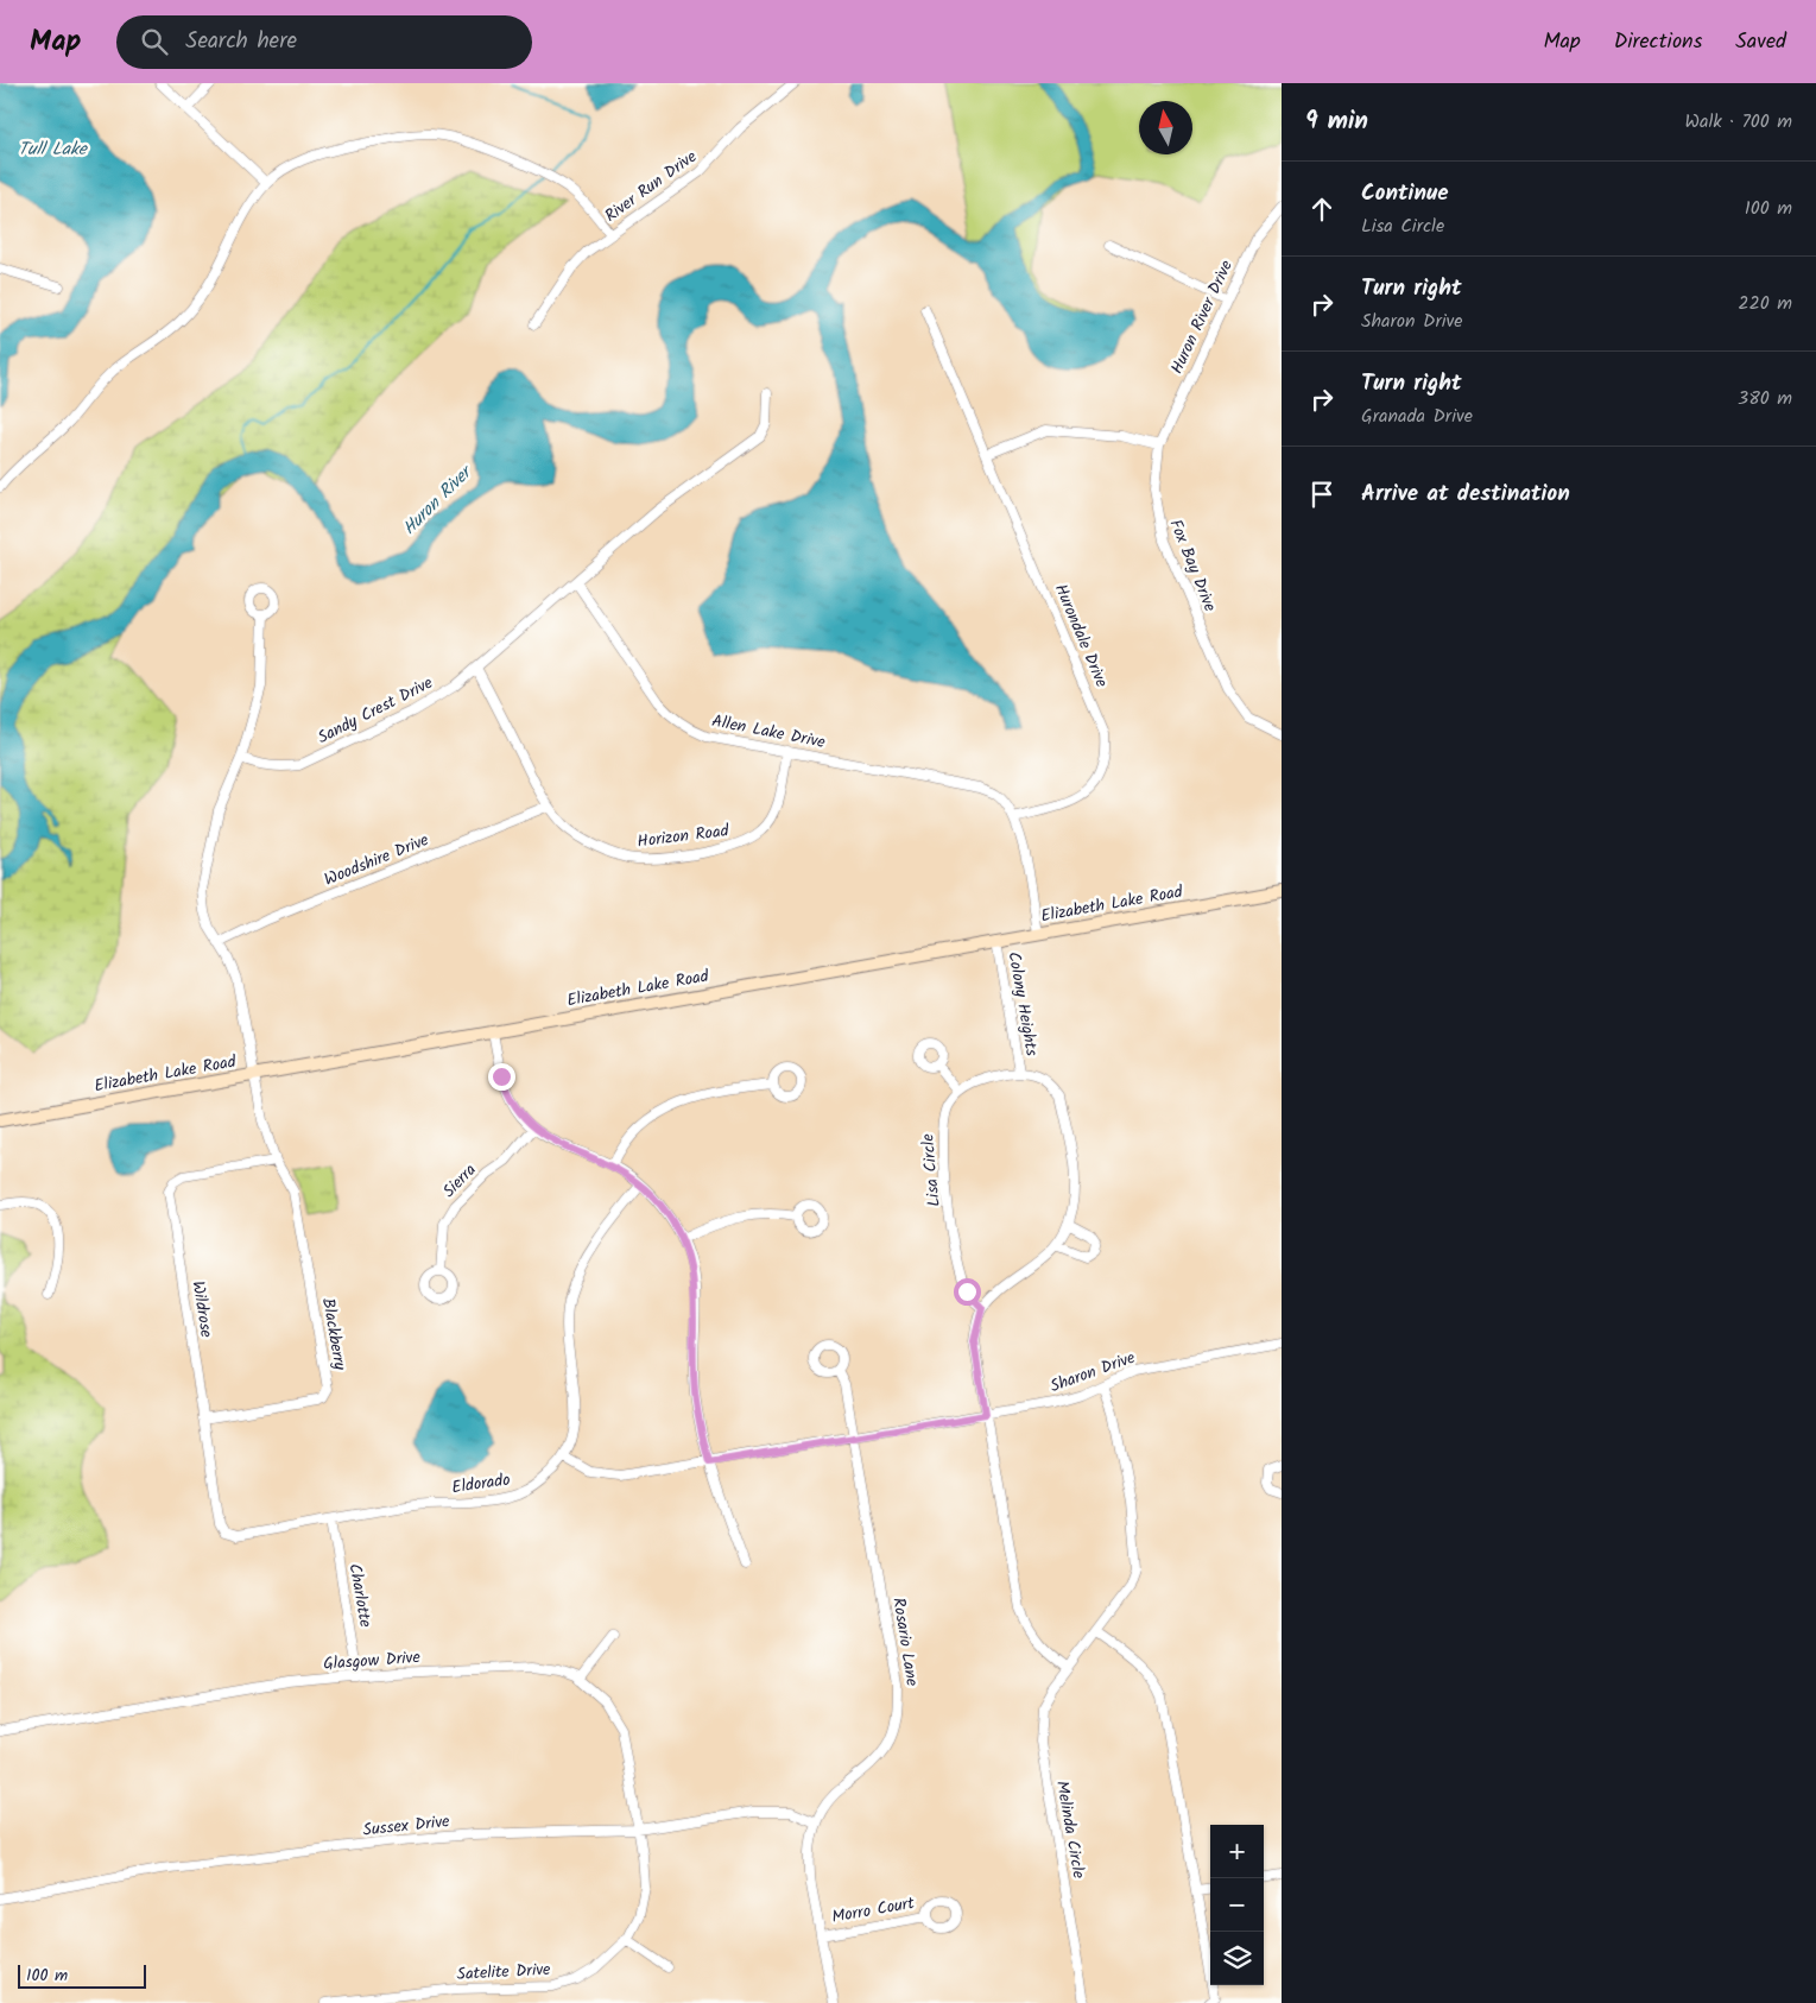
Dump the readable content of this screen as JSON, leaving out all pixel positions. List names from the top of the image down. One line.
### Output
{"streets":{"street":["River Run Drive","Huron River Drive","Fox Bay Drive","Hurondale Drive","Sandy Crest Drive","Allen Lake Drive","Horizon Road","Woodshire Drive","Elizabeth Lake Road","Colony Heights","Lisa Circle","Sierra","Wildrose","Blackberry","Sharon Drive","Eldorado","Charlotte","Rosario Lane","Glasgow Drive","Sussex Drive","Melinda Circle","Morro Court","Satelite Drive"]},"crossings":[["Huron River Drive","Fox Bay Drive"],["Hurondale Drive","Allen Lake Drive"],["Sandy Crest Drive","Allen Lake Drive"],["Sandy Crest Drive","Horizon Road"],["Allen Lake Drive","Horizon Road"],["Horizon Road","Woodshire Drive"],["Elizabeth Lake Road","Colony Heights"],["Wildrose","Blackberry"],["Wildrose","Eldorado"],["Sharon Drive","Eldorado"],["Sharon Drive","Rosario Lane"],["Eldorado","Charlotte"],["Charlotte","Glasgow Drive"],["Rosario Lane","Sussex Drive"],["Rosario Lane","Morro Court"],["Glasgow Drive","Sussex Drive"],["Glasgow Drive","Satelite Drive"],["Sussex Drive","Satelite Drive"]],"water":["Tull Lake","Huron River"],"scale_bar":"100 m","north":"top","page":{"header":"Map","search":"Search here","nav":["Map","Directions","Saved"],"heading":["9 min","Walk · 700 m"],"list":[["Continue","Lisa Circle","100 m"],["Turn right","Sharon Drive","220 m"],["Turn right","Granada Drive","380 m"],"Arrive at destination"],"map_buttons":["+","−"],"scale":"100 m"}}
